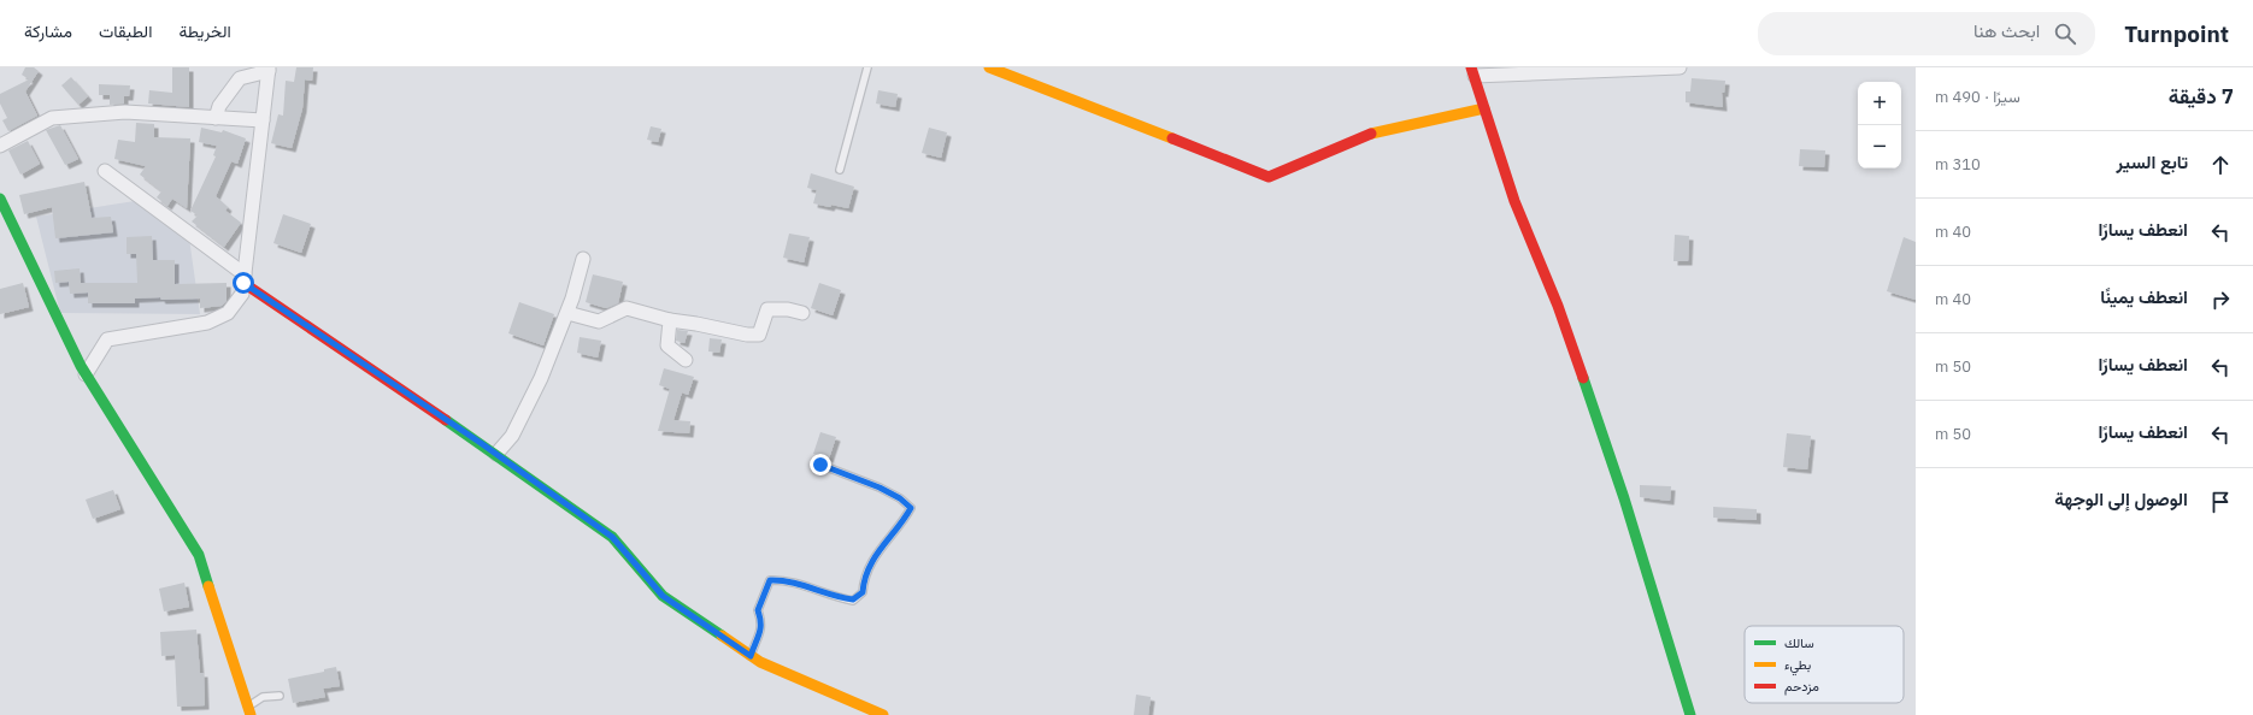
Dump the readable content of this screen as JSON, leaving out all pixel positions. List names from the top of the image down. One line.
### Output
{"legend":["سالك","بطيء","مزدحم"],"page":{"header":"Turnpoint","search":"ابحث هنا","nav":["الخريطة","الطبقات","مشاركة"],"heading":["7 دقيقة","سيرًا · 490 m"],"map_buttons":["+","−"],"list":[["تابع السير","310 m"],["انعطف يسارًا","40 m"],["انعطف يمينًا","40 m"],["انعطف يسارًا","50 m"],["انعطف يسارًا","50 m"],"الوصول إلى الوجهة"]}}
